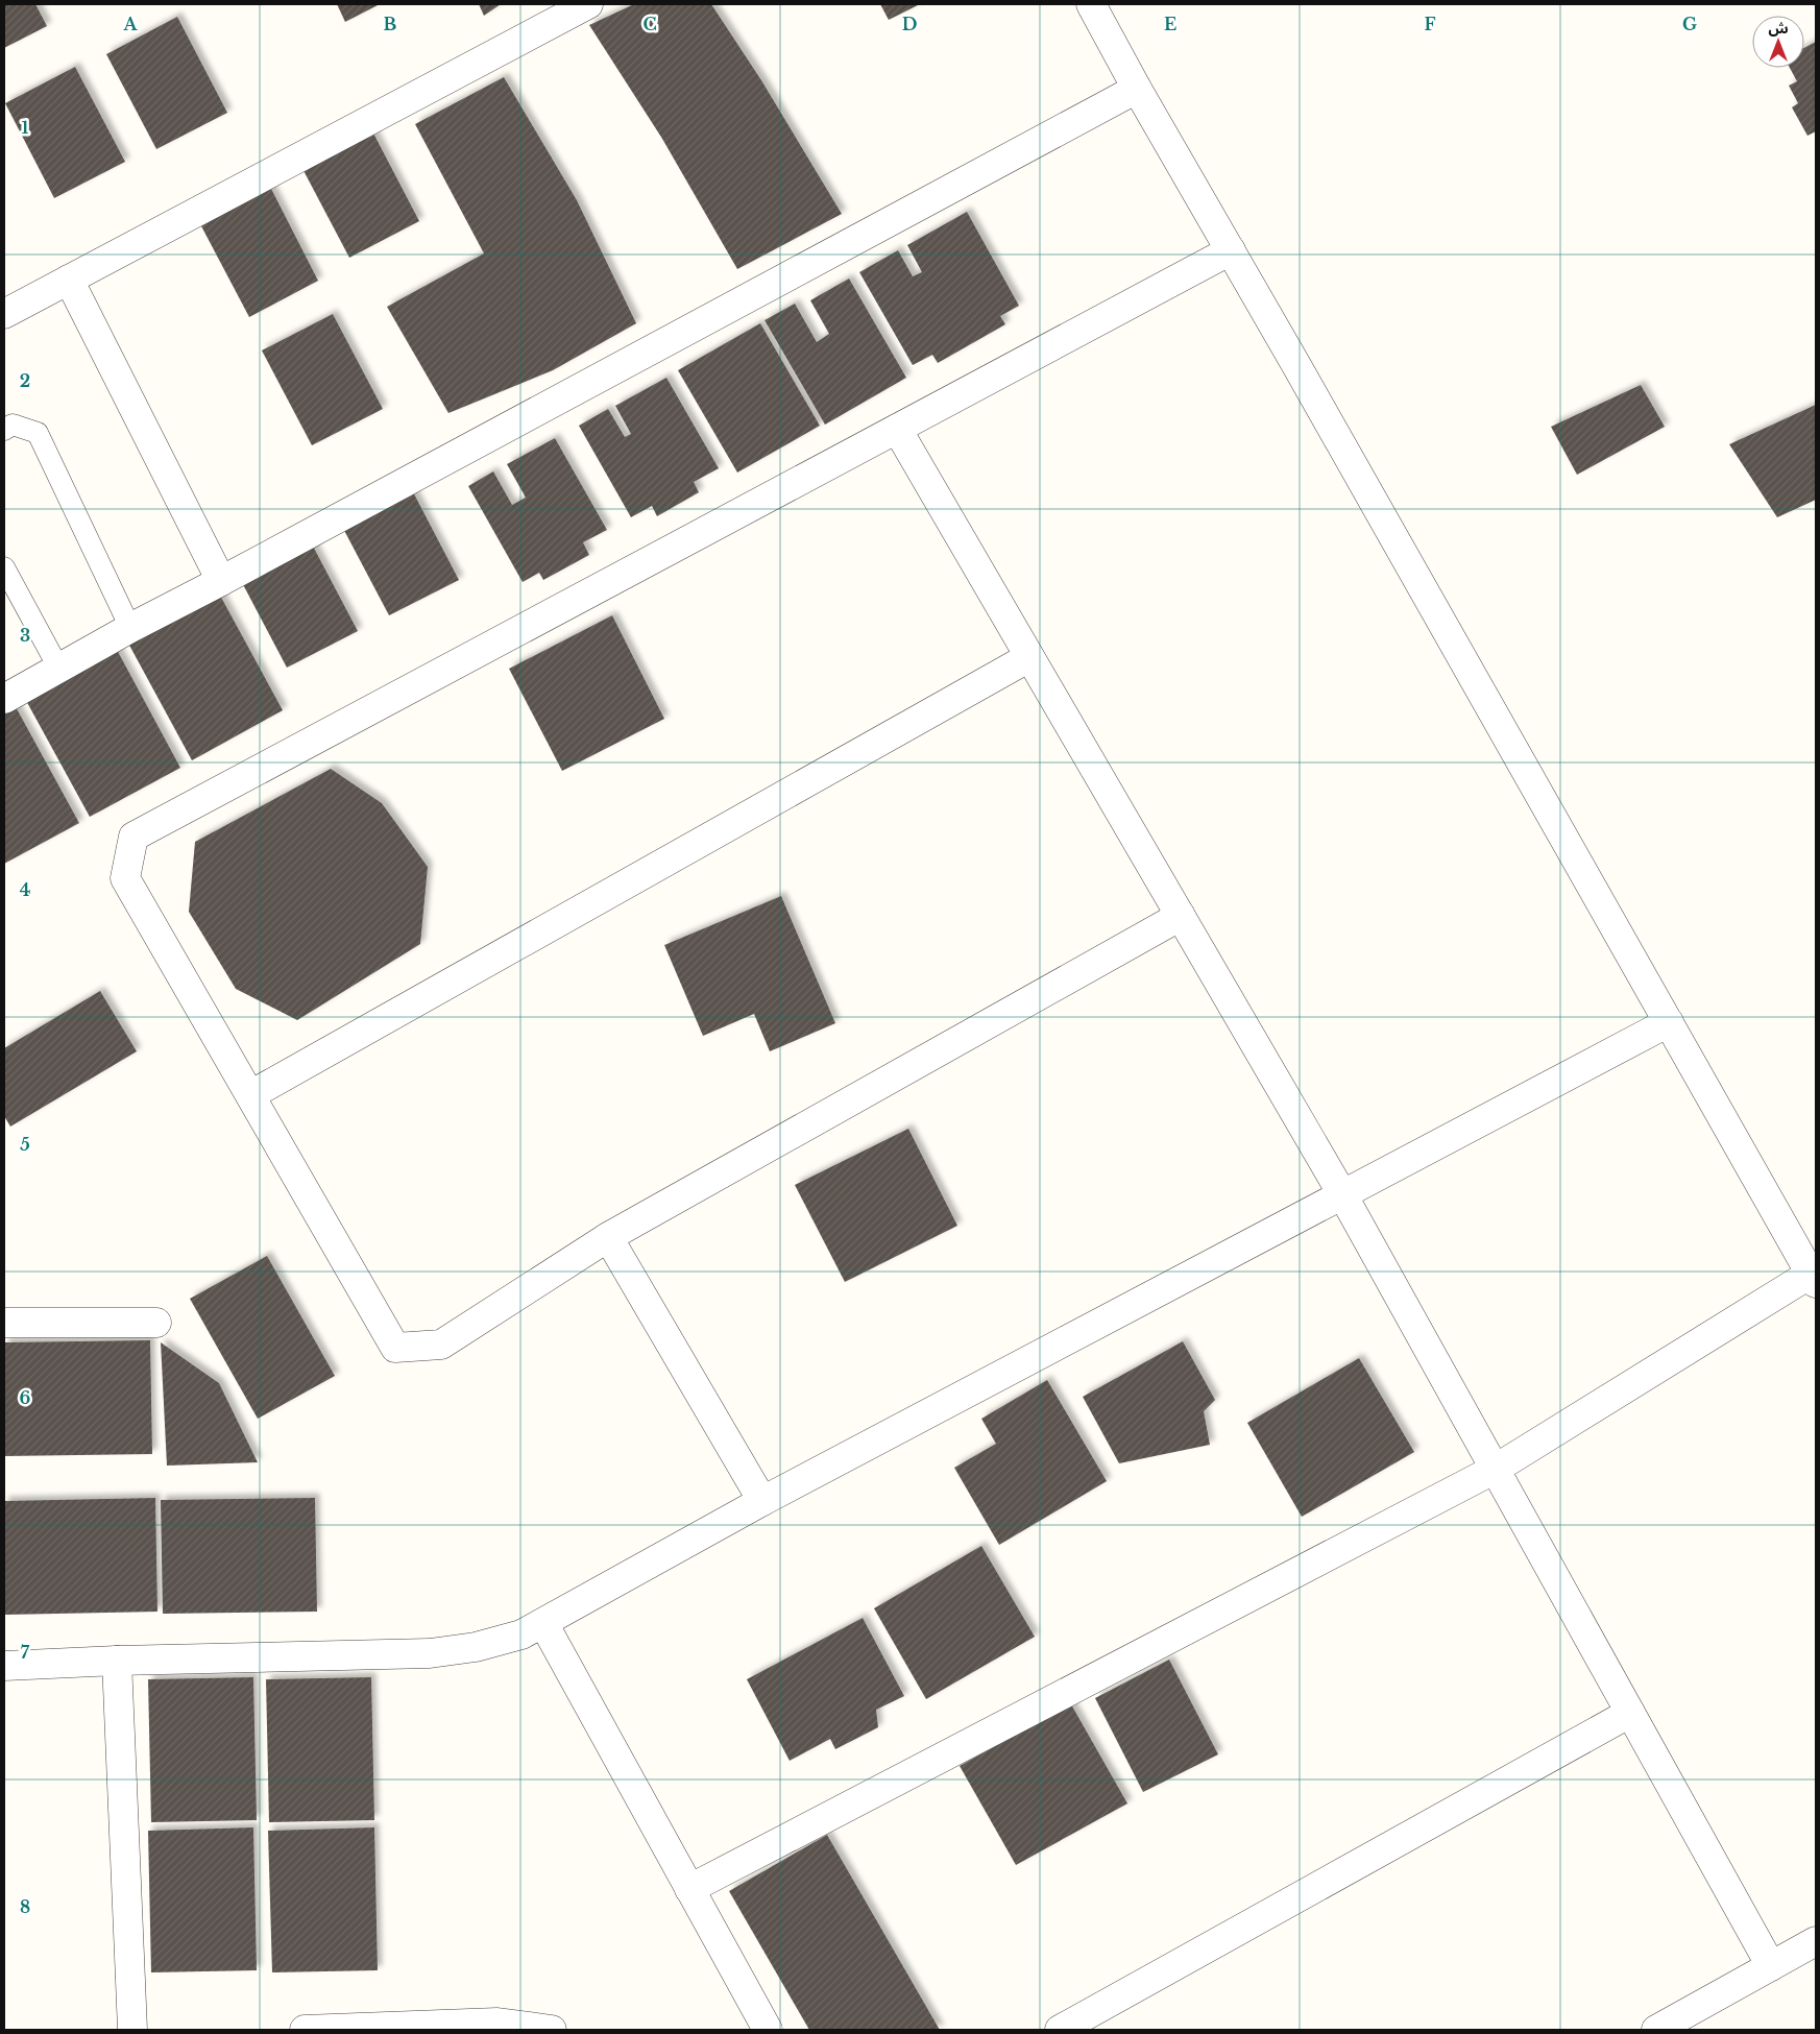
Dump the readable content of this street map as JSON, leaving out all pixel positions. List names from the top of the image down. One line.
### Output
{"north":"top","grid":{"columns":["A","B","C","D","E","F","G"],"rows":["1","2","3","4","5","6","7","8"]}}
